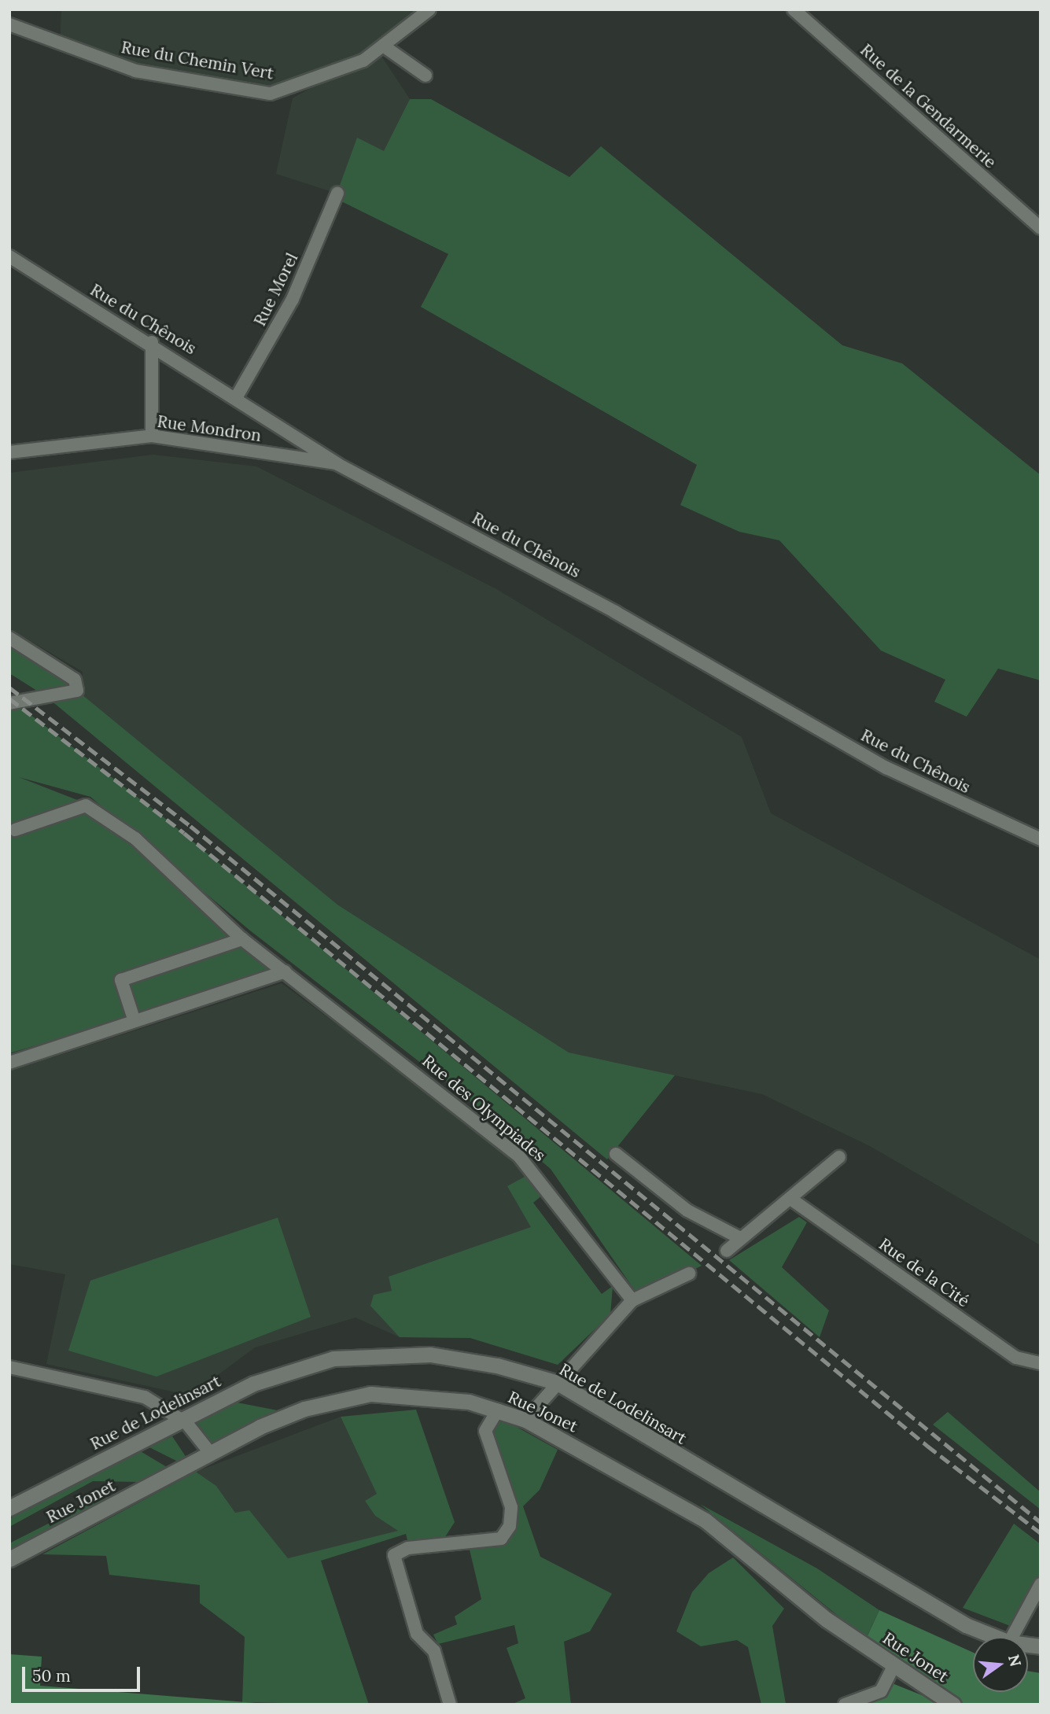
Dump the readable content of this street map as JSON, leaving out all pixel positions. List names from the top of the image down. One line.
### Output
{"streets":{"street":["Rue du Chemin Vert","Rue de la Gendarmerie","Rue Morel","Rue du Chênois","Rue Mondron","Rue des Olympiades","Rue de la Cité","Rue de Lodelinsart","Rue Jonet"]},"crossings":[["Rue Morel","Rue du Chênois"],["Rue du Chênois","Rue Mondron"]],"scale_bar":"50 m","north":"right"}
